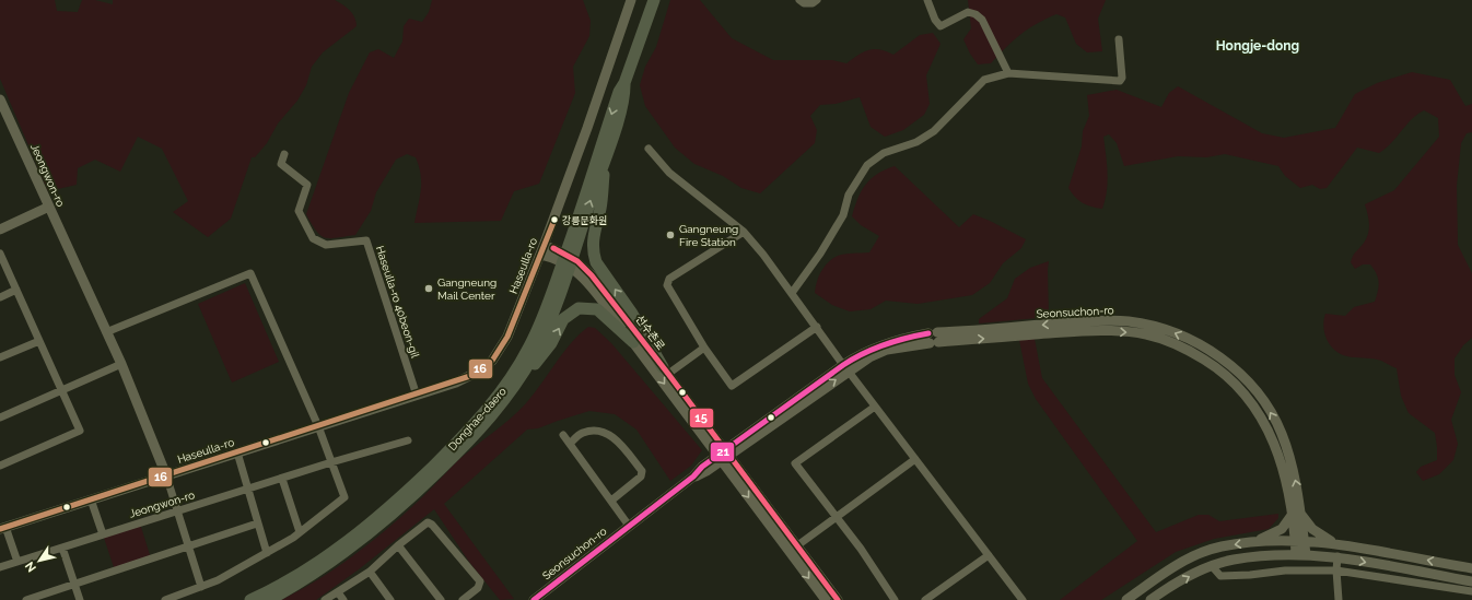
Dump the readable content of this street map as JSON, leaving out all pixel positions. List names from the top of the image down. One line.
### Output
{"streets":{"main road":["Donghae-daero"],"street":["Jeongwon-ro","Haseulla-ro","Haseulla-ro 40beon-gil","Seonsuchon-ro","선수촌로"]},"crossings":[["Jeongwon-ro","Haseulla-ro"],["Haseulla-ro","Haseulla-ro 40beon-gil"],["Haseulla-ro","선수촌로"],["Seonsuchon-ro","선수촌로"]],"districts":["Hongje-dong"],"places":["강릉문화원","Gangneung Fire Station","Gangneung Mail Center"],"lines":["transit line 16","transit line 15","transit line 21"],"north":"bottom left"}
